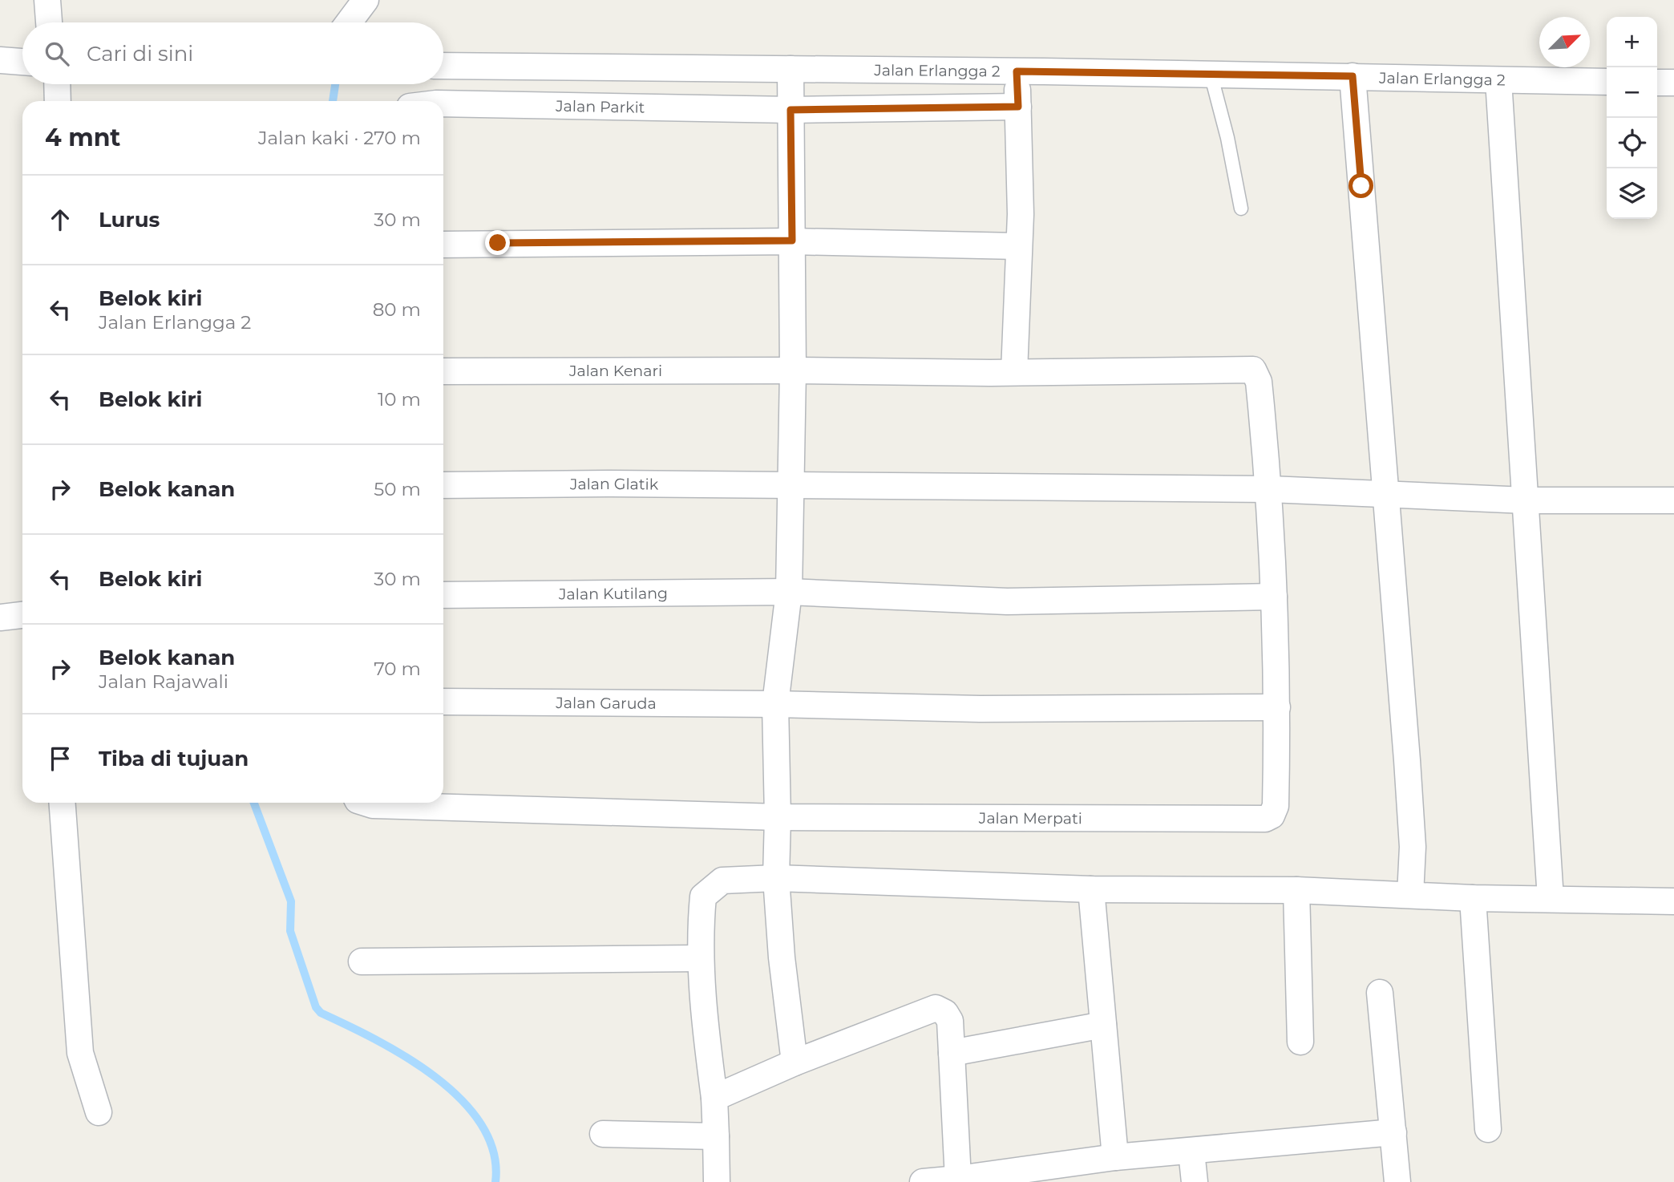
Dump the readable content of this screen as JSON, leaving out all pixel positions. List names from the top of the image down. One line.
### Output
{"streets":{"street":["Jalan Erlangga 2","Jalan Parkit","Jalan Kenari","Jalan Glatik","Jalan Kutilang","Jalan Garuda","Jalan Merpati"]},"crossings":[["Jalan Kenari","Jalan Glatik"],["Jalan Garuda","Jalan Merpati"]],"north":"top right","page":{"map_buttons":["+","−"],"search":"Cari di sini","heading":["4 mnt","Jalan kaki · 270 m"],"list":[["Lurus","30 m"],["Belok kiri","Jalan Erlangga 2","80 m"],["Belok kiri","10 m"],["Belok kanan","50 m"],["Belok kiri","30 m"],["Belok kanan","Jalan Rajawali","70 m"],"Tiba di tujuan"]}}
